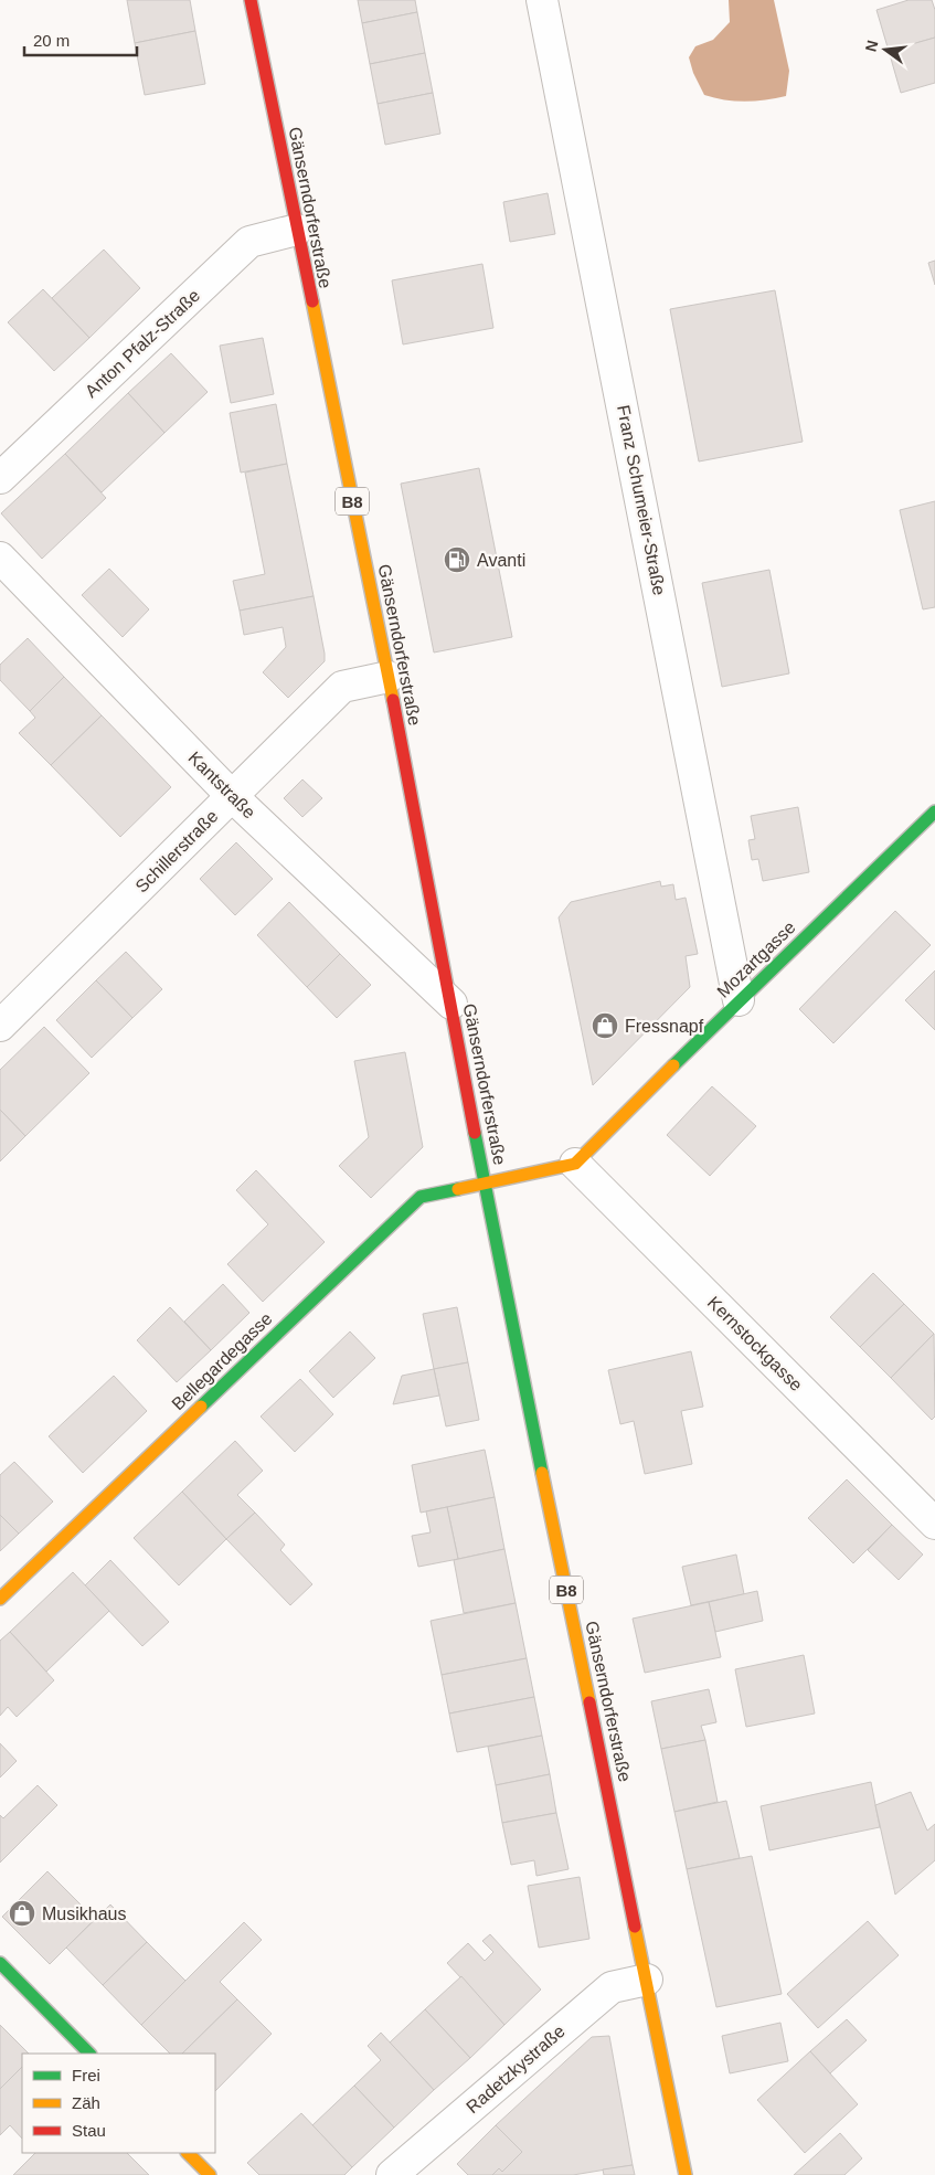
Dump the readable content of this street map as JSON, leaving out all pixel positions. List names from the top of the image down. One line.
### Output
{"streets":{"main road":["Gänserndorferstraße","B8","Mozartgasse","Bellegardegasse"],"street":["Anton Pfalz-Straße","Franz Schumeier-Straße","Kantstraße","Schillerstraße","Kernstockgasse","Radetzkystraße"]},"crossings":[["Gänserndorferstraße","Anton Pfalz-Straße"],["Gänserndorferstraße","Kantstraße"],["Gänserndorferstraße","Schillerstraße"],["Gänserndorferstraße","Bellegardegasse"],["Gänserndorferstraße","Radetzkystraße"],["Franz Schumeier-Straße","Mozartgasse"],["Kantstraße","Schillerstraße"],["Mozartgasse","Kernstockgasse"]],"places":{"fuel station":["Avanti"],"shop":["Fressnapf","Musikhaus"]},"legend":["Frei","Zäh","Stau"],"scale_bar":"20 m","north":"left"}
